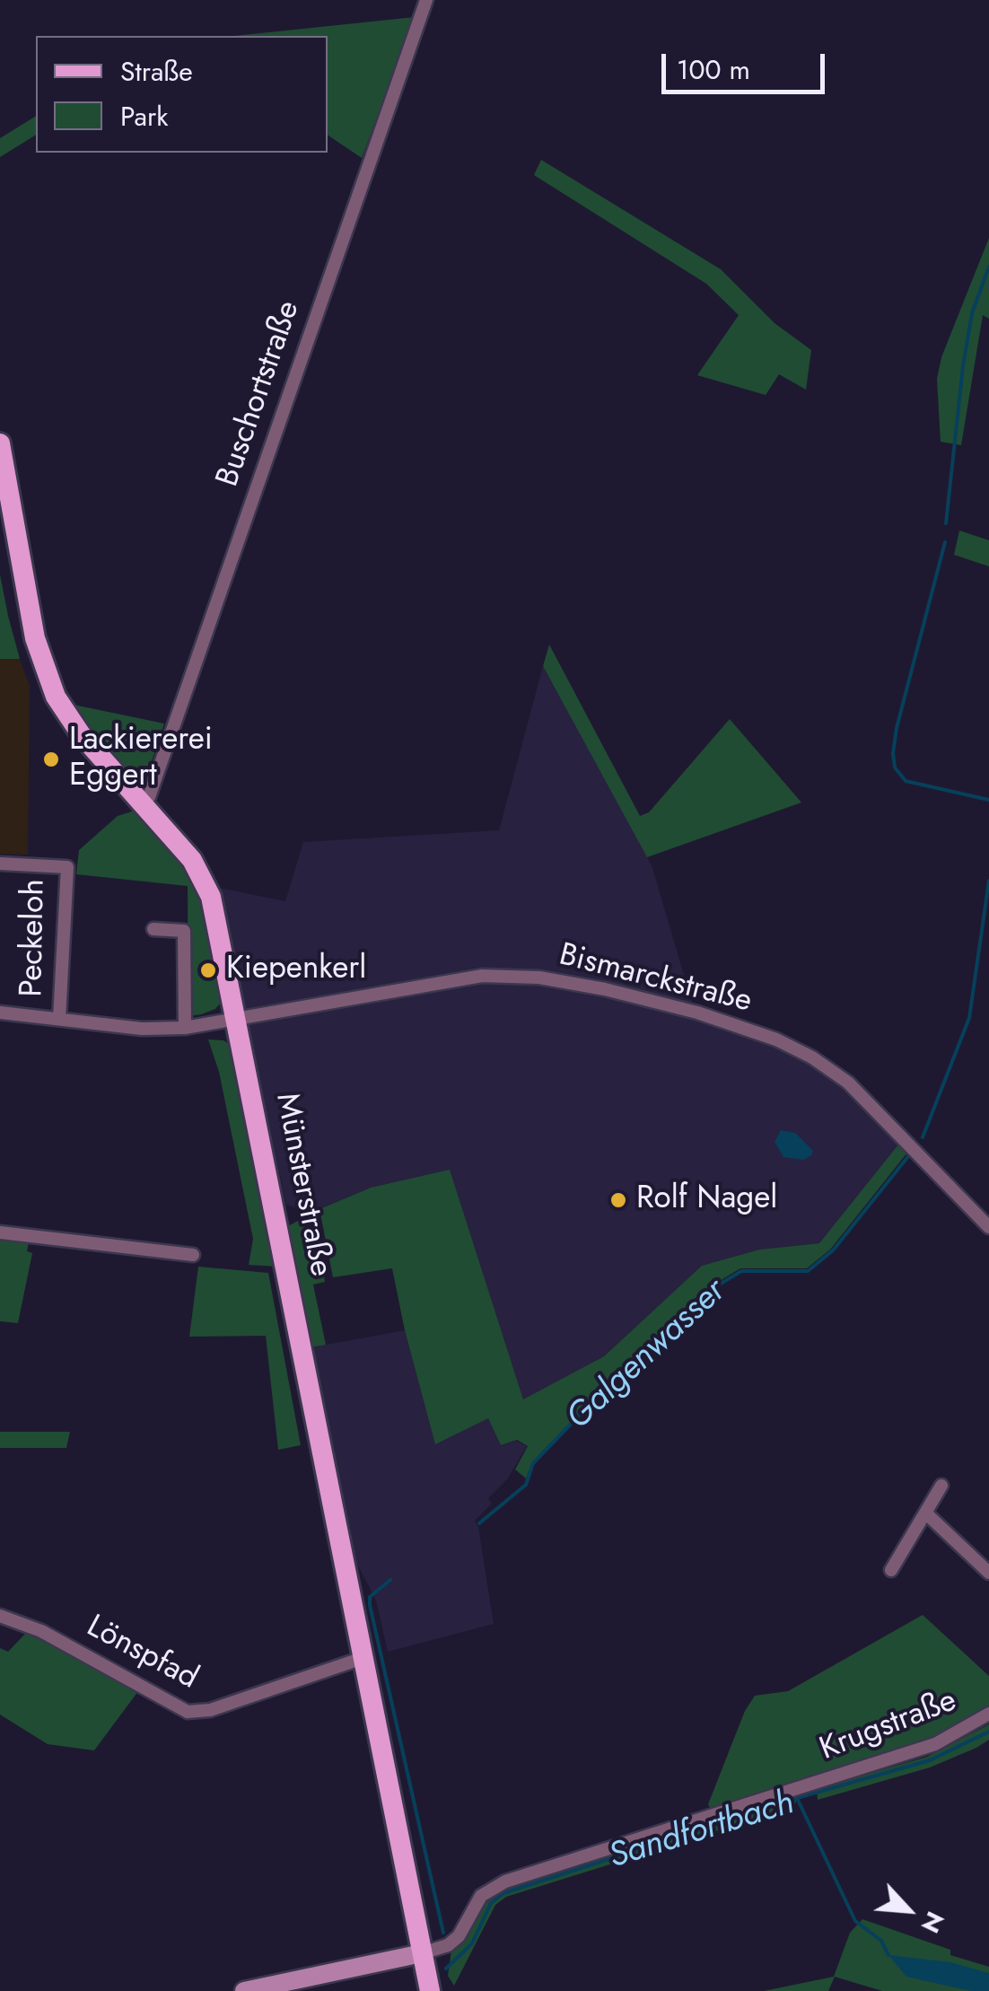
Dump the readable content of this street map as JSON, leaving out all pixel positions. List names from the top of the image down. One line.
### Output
{"streets":{"main road":["Münsterstraße"],"street":["Buschortstraße","Peckeloh","Bismarckstraße","Lönspfad","Krugstraße"]},"crossings":[["Buschortstraße","Münsterstraße"],["Peckeloh","Bismarckstraße"],["Bismarckstraße","Münsterstraße"],["Münsterstraße","Lönspfad"],["Münsterstraße","Krugstraße"]],"water":["Galgenwasser","Sandfortbach"],"places":["Lackiererei Eggert","Kiepenkerl","Rolf Nagel"],"legend":["Straße","Park"],"scale_bar":"100 m","north":"bottom right"}
